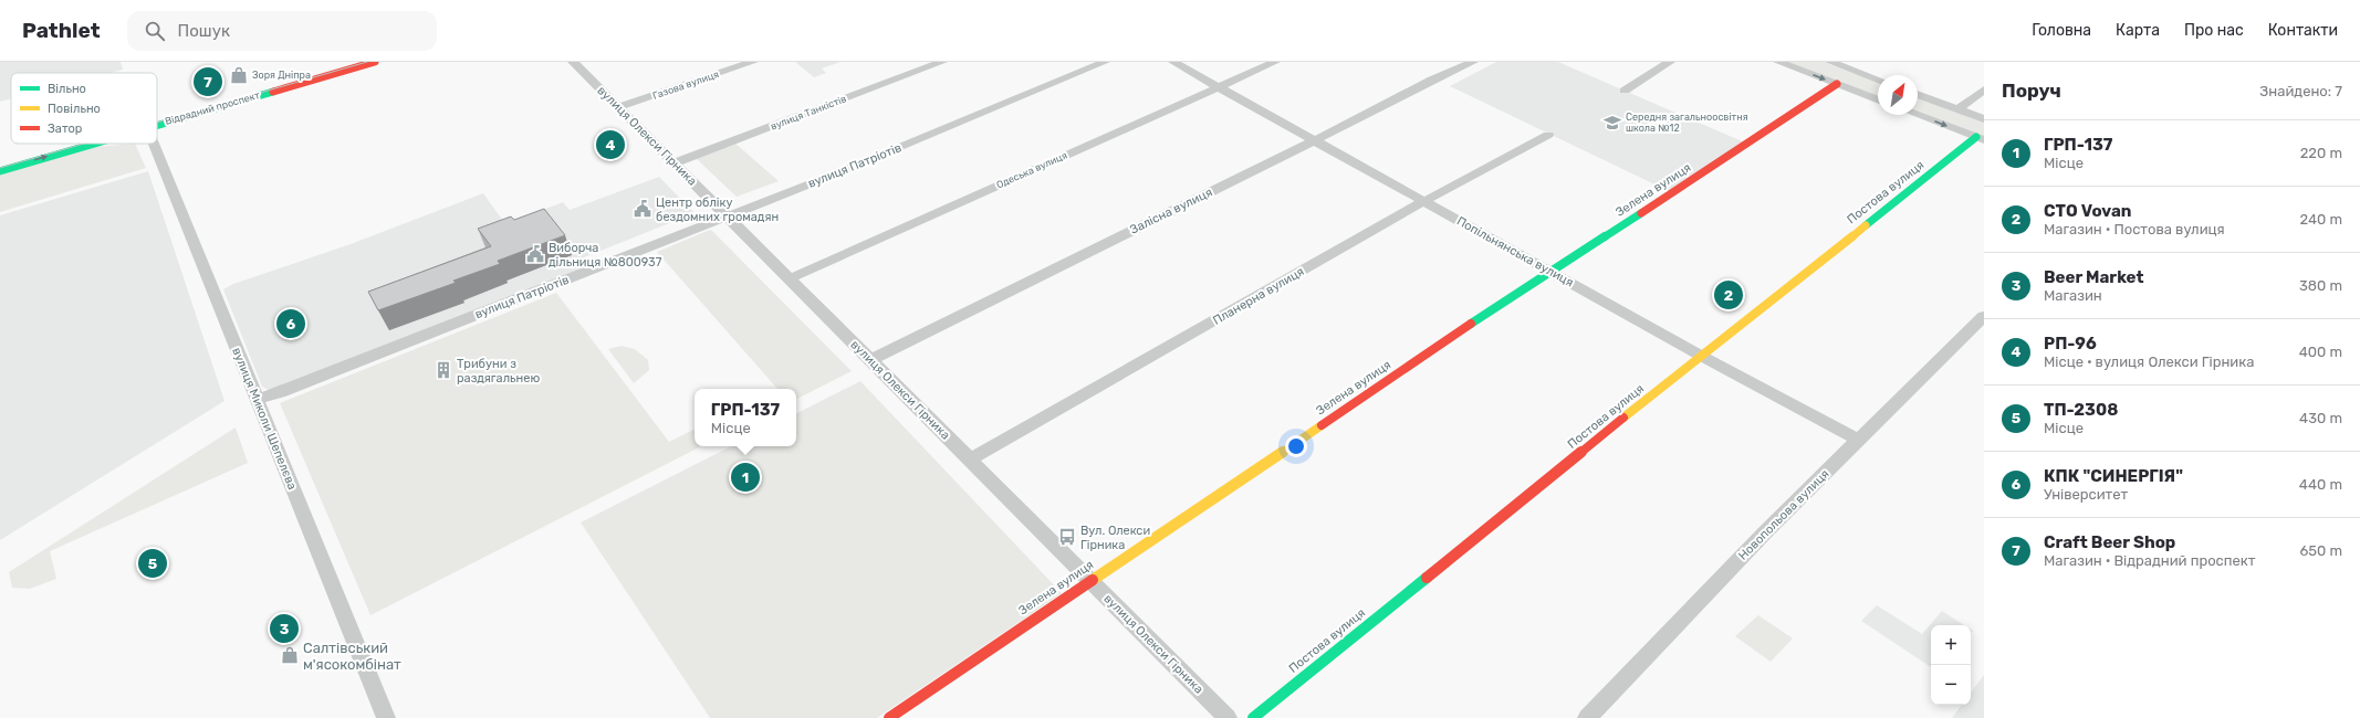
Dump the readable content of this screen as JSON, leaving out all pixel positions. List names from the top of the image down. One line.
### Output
{"streets":{"street":["Газова вулиця","Відрадний проспект","вулиця Танкістів","вулиця Олекси Гірника","вулиця Патріотів","Одеська вулиця","Зелена вулиця","Постова вулиця","Залісна вулиця","Попільнянська вулиця","Планерна вулиця","вулиця Миколи Шепелєва","Новопольова вулиця"]},"crossings":[["Газова вулиця","вулиця Олекси Гірника"],["вулиця Танкістів","вулиця Олекси Гірника"],["вулиця Олекси Гірника","вулиця Патріотів"],["вулиця Олекси Гірника","Одеська вулиця"],["вулиця Олекси Гірника","Зелена вулиця"],["вулиця Олекси Гірника","Залісна вулиця"],["вулиця Олекси Гірника","Планерна вулиця"],["вулиця Патріотів","вулиця Миколи Шепелєва"],["Одеська вулиця","Попільнянська вулиця"],["Зелена вулиця","Попільнянська вулиця"],["Постова вулиця","Попільнянська вулиця"],["Залісна вулиця","Попільнянська вулиця"],["Попільнянська вулиця","Планерна вулиця"],["Попільнянська вулиця","Новопольова вулиця"]],"places":{"shop":["Зоря Дніпра","Салтівський м'ясокомбінат"],"school or university":["Середня загальноосвітня школа №12"],"public building":["Центр обліку бездомних громадян","Виборча дільниця №800937"],"building":["Трибуни з раздягальнею"],"bus stop":["Вул. Олекси Гірника"]},"legend":["Вільно","Повільно","Затор"],"north":"top right","page":{"header":"Pathlet","search":"Пошук","nav":["Головна","Карта","Про нас","Контакти"],"heading":["Поруч","Знайдено: 7"],"pins":["7","4","2","6","1","5","3"],"list":[{"mark":"1","name":"ГРП-137","note":"Місце","value":"220 m"},{"mark":"2","name":"СТО Vovan","note":"Магазин · Постова вулиця","value":"240 m"},{"mark":"3","name":"Beer Market","note":"Магазин","value":"380 m"},{"mark":"4","name":"РП-96","note":"Місце · вулиця Олекси Гірника","value":"400 m"},{"mark":"5","name":"ТП-2308","note":"Місце","value":"430 m"},{"mark":"6","name":"КПК \"СИНЕРГІЯ\"","note":"Університет","value":"440 m"},{"mark":"7","name":"Craft Beer Shop","note":"Магазин · Відрадний проспект","value":"650 m"}],"popup":["ГРП-137","Місце"],"map_buttons":["+","−"]}}
